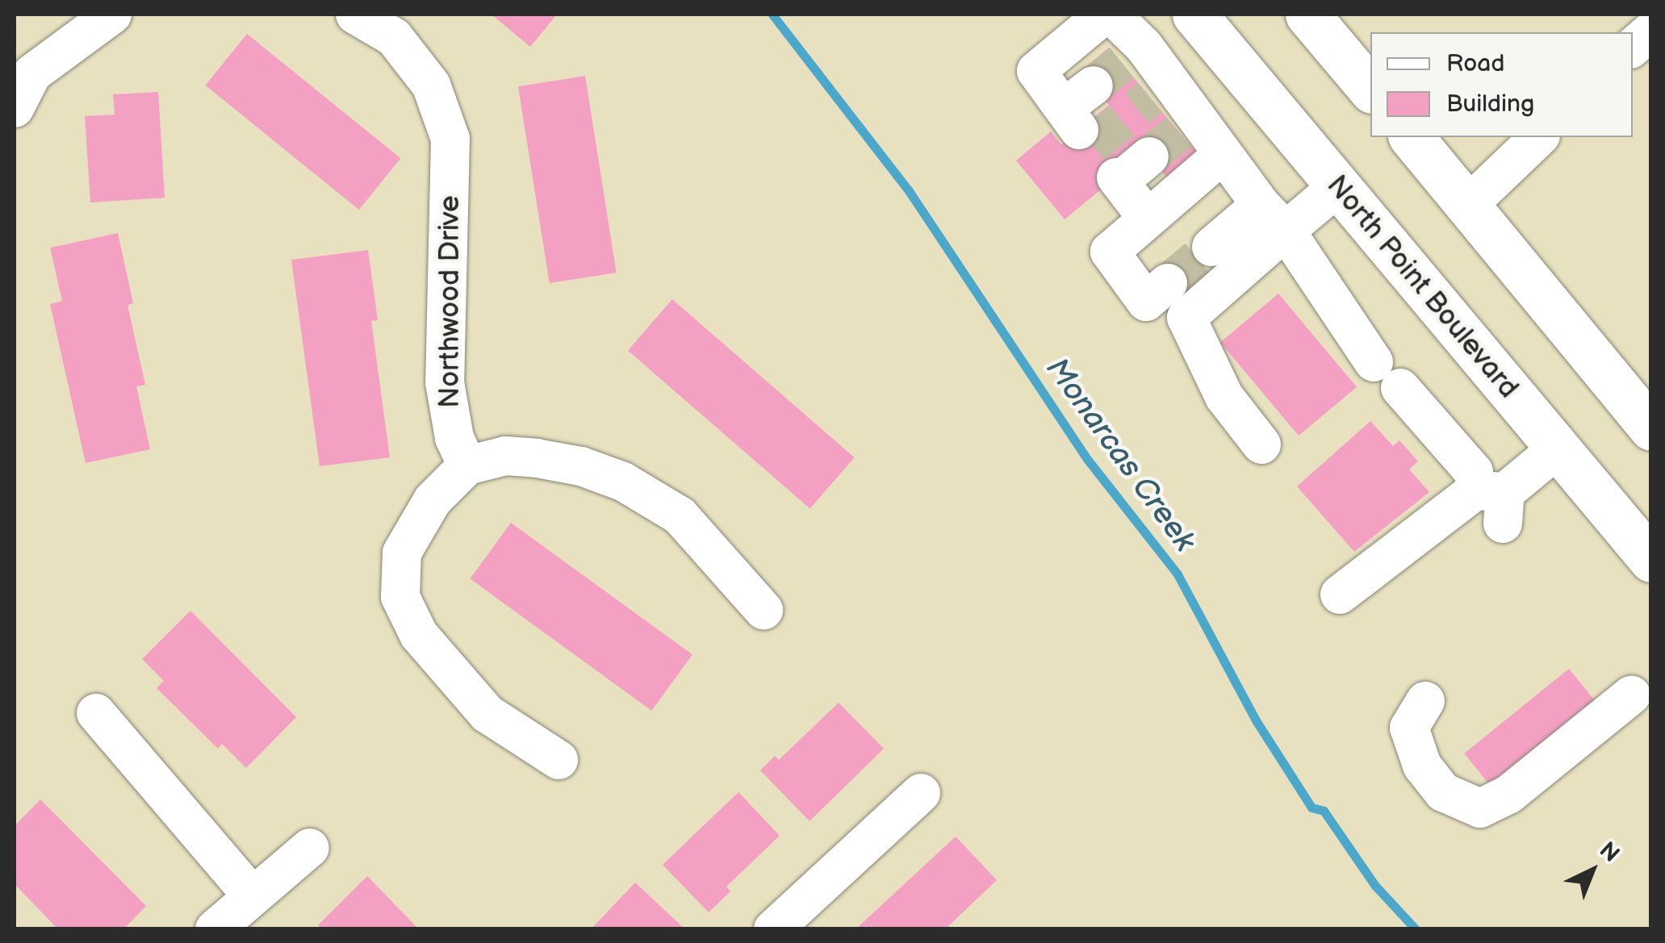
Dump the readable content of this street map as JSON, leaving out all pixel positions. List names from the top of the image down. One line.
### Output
{"streets":{"main road":["North Point Boulevard"],"street":["Northwood Drive"]},"water":["Monarcas Creek"],"legend":["Road","Building"],"north":"top right"}
